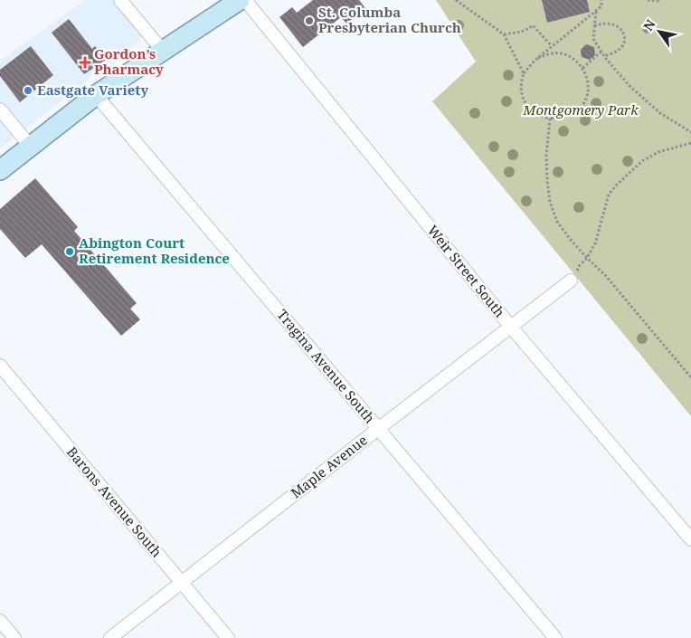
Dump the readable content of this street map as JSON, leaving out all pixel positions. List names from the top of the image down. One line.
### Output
{"streets":{"street":["Weir Street South","Tragina Avenue South","Maple Avenue","Barons Avenue South"]},"crossings":[["Weir Street South","Maple Avenue"],["Tragina Avenue South","Maple Avenue"],["Maple Avenue","Barons Avenue South"]],"parks":["Montgomery Park"],"places":{"other":["St. Columba Presbyterian Church","Eastgate Variety","Abington Court Retirement Residence"],"health":["Gordon’s Pharmacy"]},"north":"top left"}
